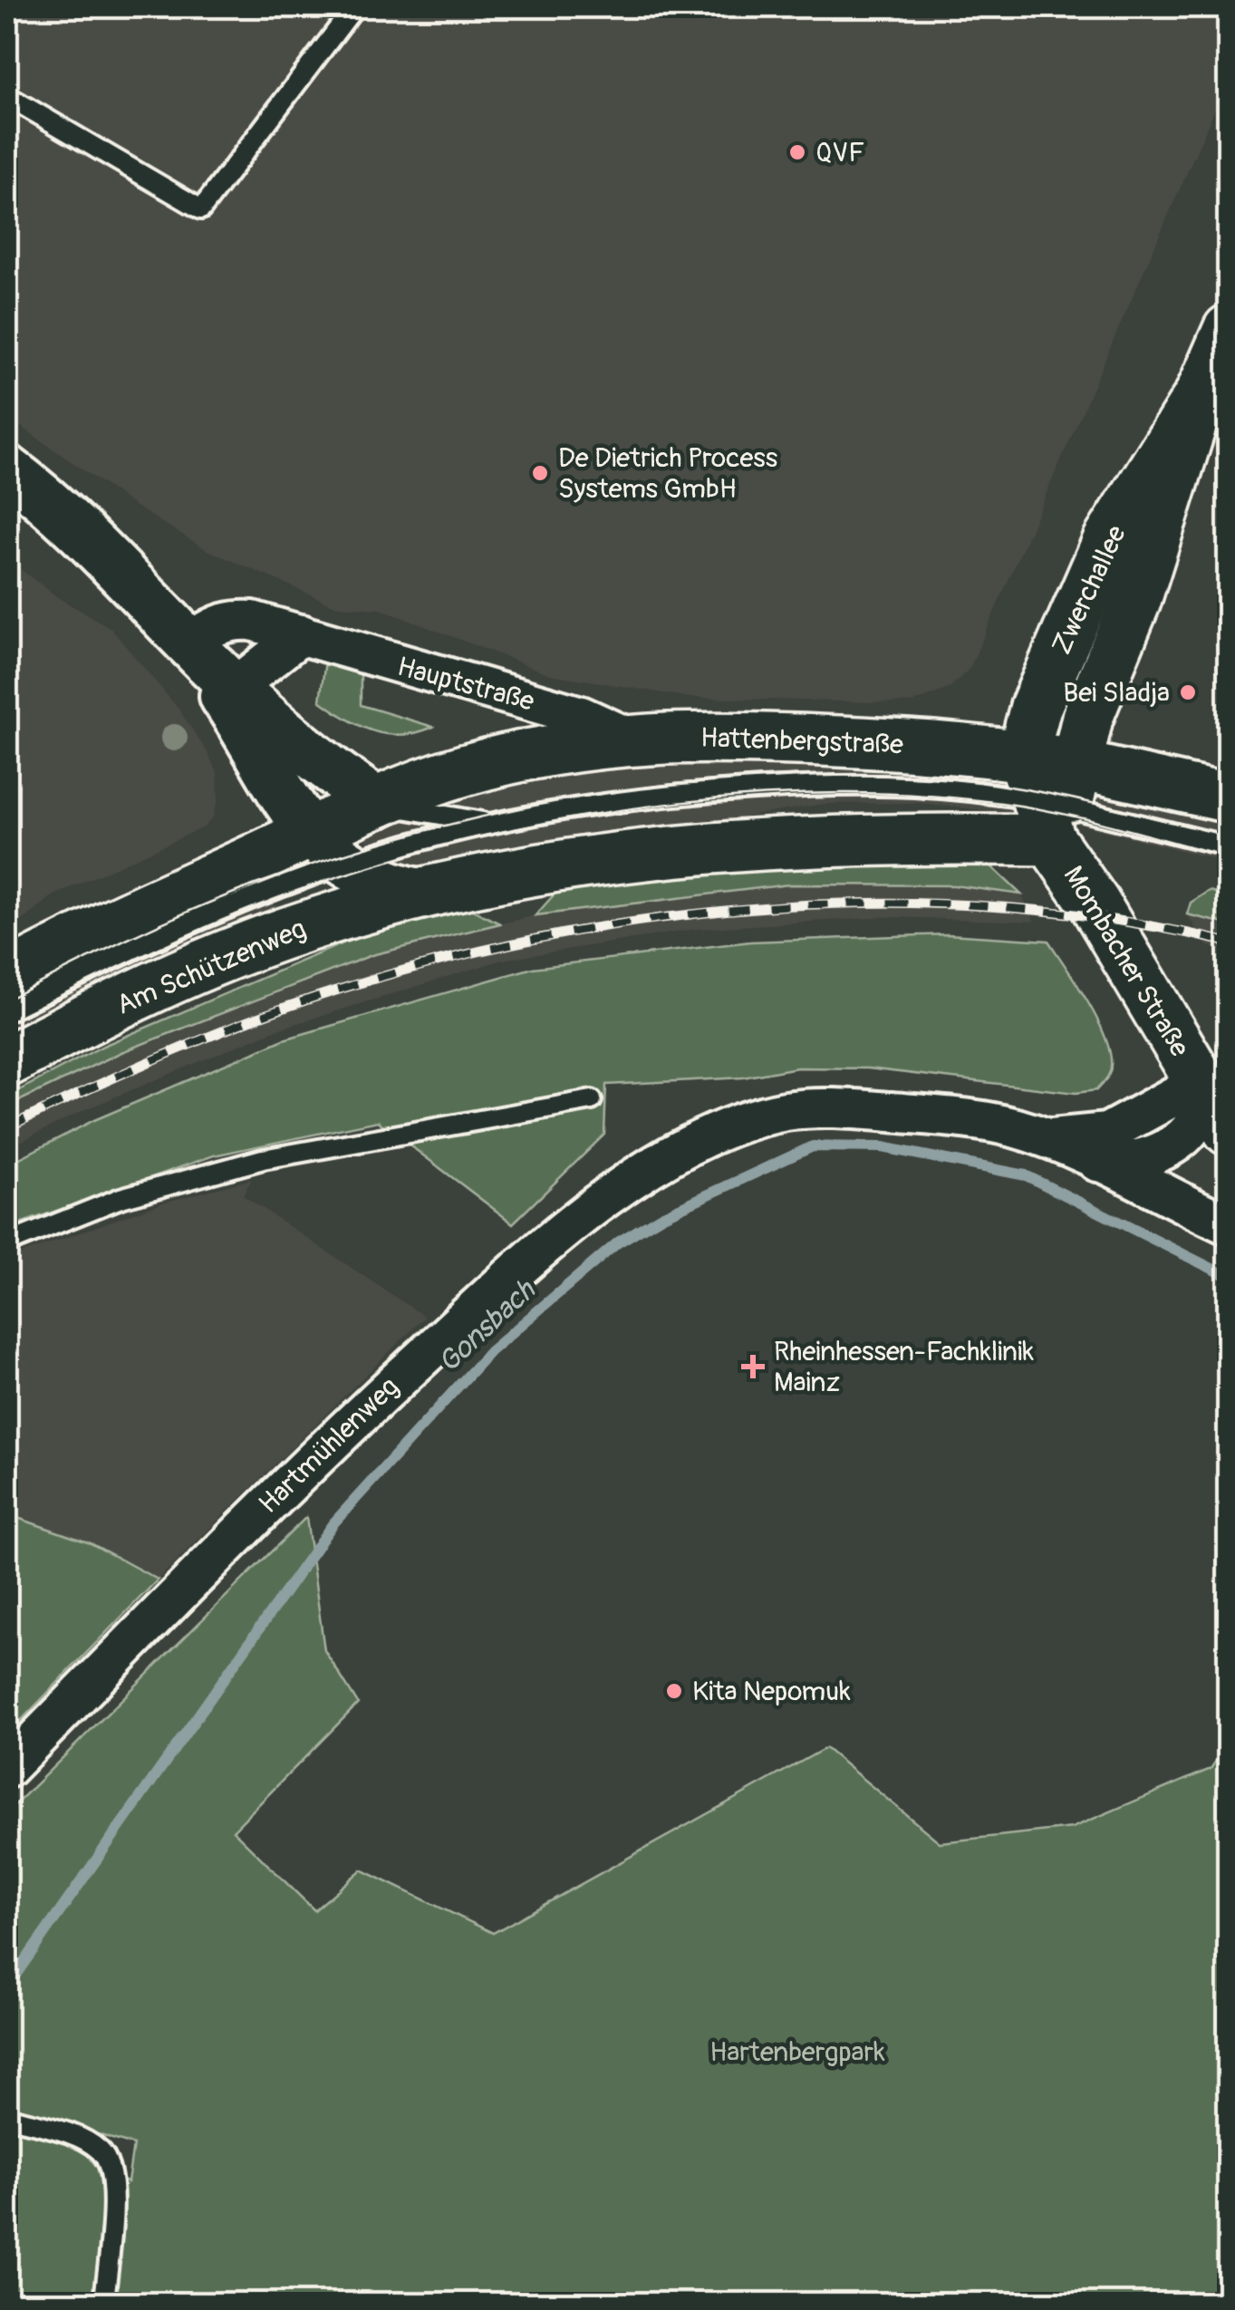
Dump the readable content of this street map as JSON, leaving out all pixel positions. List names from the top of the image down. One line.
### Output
{"streets":{"main road":["Zwerchallee","Hattenbergstraße","Mombacher Straße","Am Schützenweg"],"street":["Hauptstraße","Hartmühlenweg"]},"crossings":[["Zwerchallee","Hattenbergstraße"],["Zwerchallee","Mombacher Straße"],["Hauptstraße","Hattenbergstraße"],["Hattenbergstraße","Mombacher Straße"],["Hattenbergstraße","Am Schützenweg"],["Mombacher Straße","Hartmühlenweg"]],"water":["Gonsbach"],"parks":["Hartenbergpark"],"places":{"other":["QVF","De Dietrich Process Systems GmbH","Bei Sladja","Kita Nepomuk"],"health":["Rheinhessen-Fachklinik Mainz"]}}
